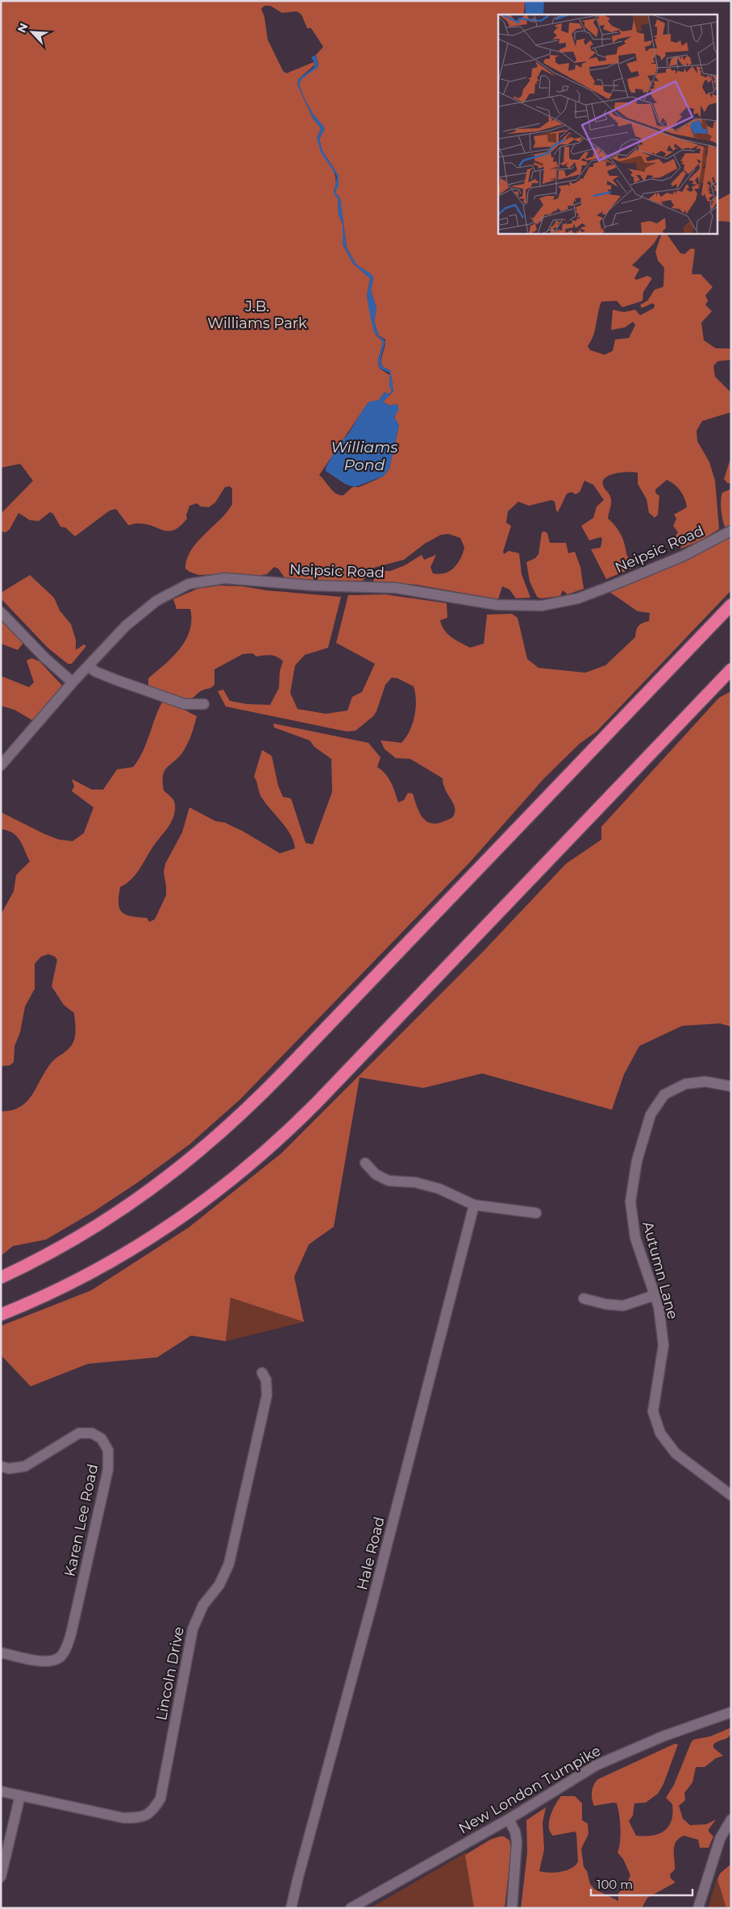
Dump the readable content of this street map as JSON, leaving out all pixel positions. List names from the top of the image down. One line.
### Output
{"streets":{"street":["Neipsic Road","Autumn Lane","Karen Lee Road","Hale Road","Lincoln Drive","New London Turnpike"]},"water":["Williams Pond"],"parks":["J.B. Williams Park"],"scale_bar":"100 m","north":"top left"}
